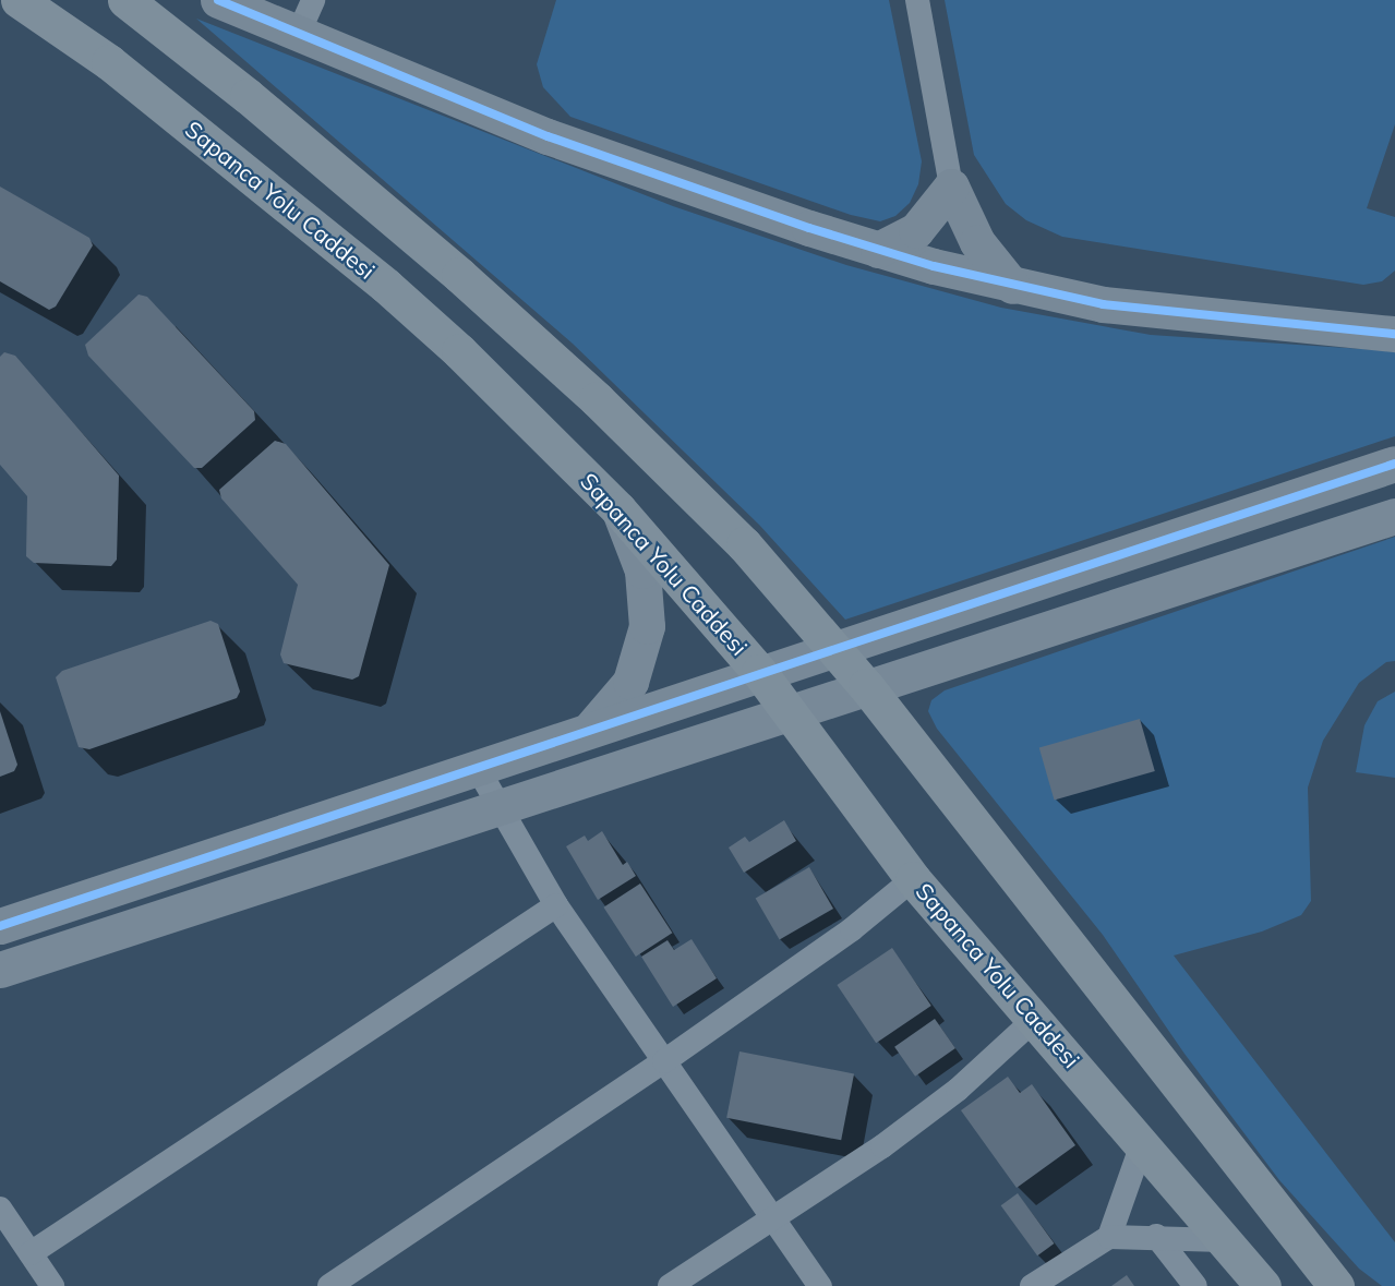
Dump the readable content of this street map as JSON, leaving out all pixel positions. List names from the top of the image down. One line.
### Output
{"streets":{"highway":["Sapanca Yolu Caddesi"]}}
